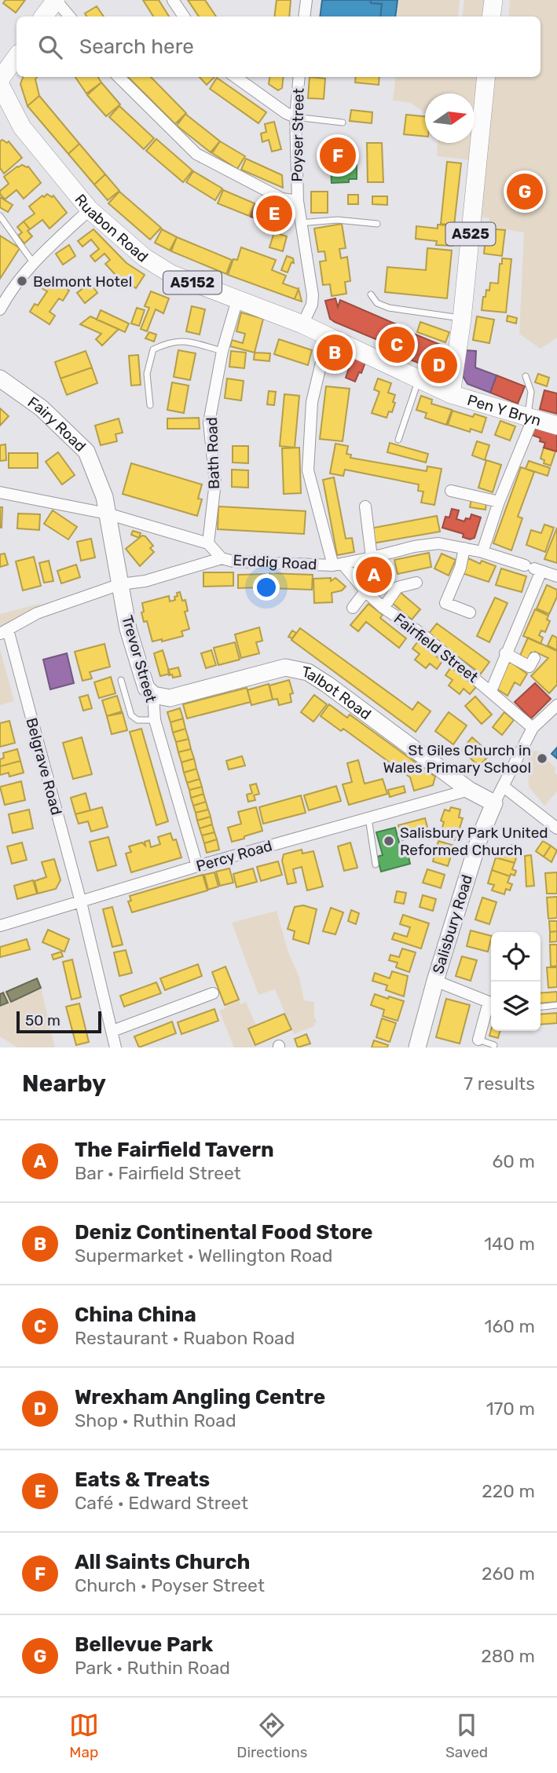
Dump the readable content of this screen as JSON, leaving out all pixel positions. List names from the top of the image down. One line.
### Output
{"streets":{"main road":["Ruabon Road","A525","A5152","Pen Y Bryn","Fairy Road","Trevor Street","Talbot Road","Salisbury Road"],"street":["Poyser Street","Bath Road","Erddig Road","Fairfield Street","Belgrave Road","Percy Road"]},"crossings":[["Poyser Street","Ruabon Road"],["Ruabon Road","A525"],["Ruabon Road","Pen Y Bryn"],["Ruabon Road","Bath Road"],["A525","Pen Y Bryn"],["Fairy Road","Trevor Street"],["Bath Road","Erddig Road"],["Erddig Road","Fairfield Street"],["Trevor Street","Talbot Road"],["Trevor Street","Percy Road"],["Talbot Road","Percy Road"],["Talbot Road","Salisbury Road"],["Belgrave Road","Percy Road"]],"places":["Belmont Hotel","St Giles Church in Wales Primary School","Salisbury Park United Reformed Church"],"scale_bar":"50 m","north":"right","page":{"search":"Search here","pins":["F","G","E","C","B","D","A"],"scale":"50 m","heading":["Nearby","7 results"],"list":[{"mark":"A","name":"The Fairfield Tavern","note":"Bar · Fairfield Street","value":"60 m"},{"mark":"B","name":"Deniz Continental Food Store","note":"Supermarket · Wellington Road","value":"140 m"},{"mark":"C","name":"China China","note":"Restaurant · Ruabon Road","value":"160 m"},{"mark":"D","name":"Wrexham Angling Centre","note":"Shop · Ruthin Road","value":"170 m"},{"mark":"E","name":"Eats & Treats","note":"Café · Edward Street","value":"220 m"},{"mark":"F","name":"All Saints Church","note":"Church · Poyser Street","value":"260 m"},{"mark":"G","name":"Bellevue Park","note":"Park · Ruthin Road","value":"280 m"}],"nav":["Map","Directions","Saved"]}}
